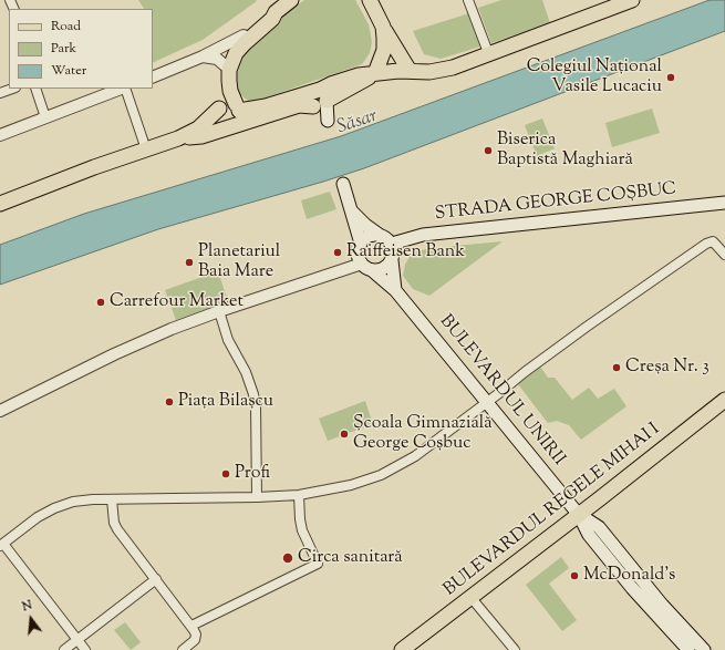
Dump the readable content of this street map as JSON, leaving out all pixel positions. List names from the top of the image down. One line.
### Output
{"streets":{"main road":["STRADA GEORGE COȘBUC","BULEVARDUL UNIRII","BULEVARDUL REGELE MIHAI I"]},"crossings":[["STRADA GEORGE COȘBUC","BULEVARDUL UNIRII"],["BULEVARDUL UNIRII","BULEVARDUL REGELE MIHAI I"]],"water":["Săsar"],"places":["Colegiul Național Vasile Lucaciu","Biserica Baptistă Maghiară","Raiffeisen Bank","Planetariul Baia Mare","Carrefour Market","Creșa Nr. 3","Piața Bilașcu","Școala Gimnazială George Coșbuc","Profi","Circa sanitară","McDonald's"],"legend":["Road","Park","Water"],"north":"top"}
